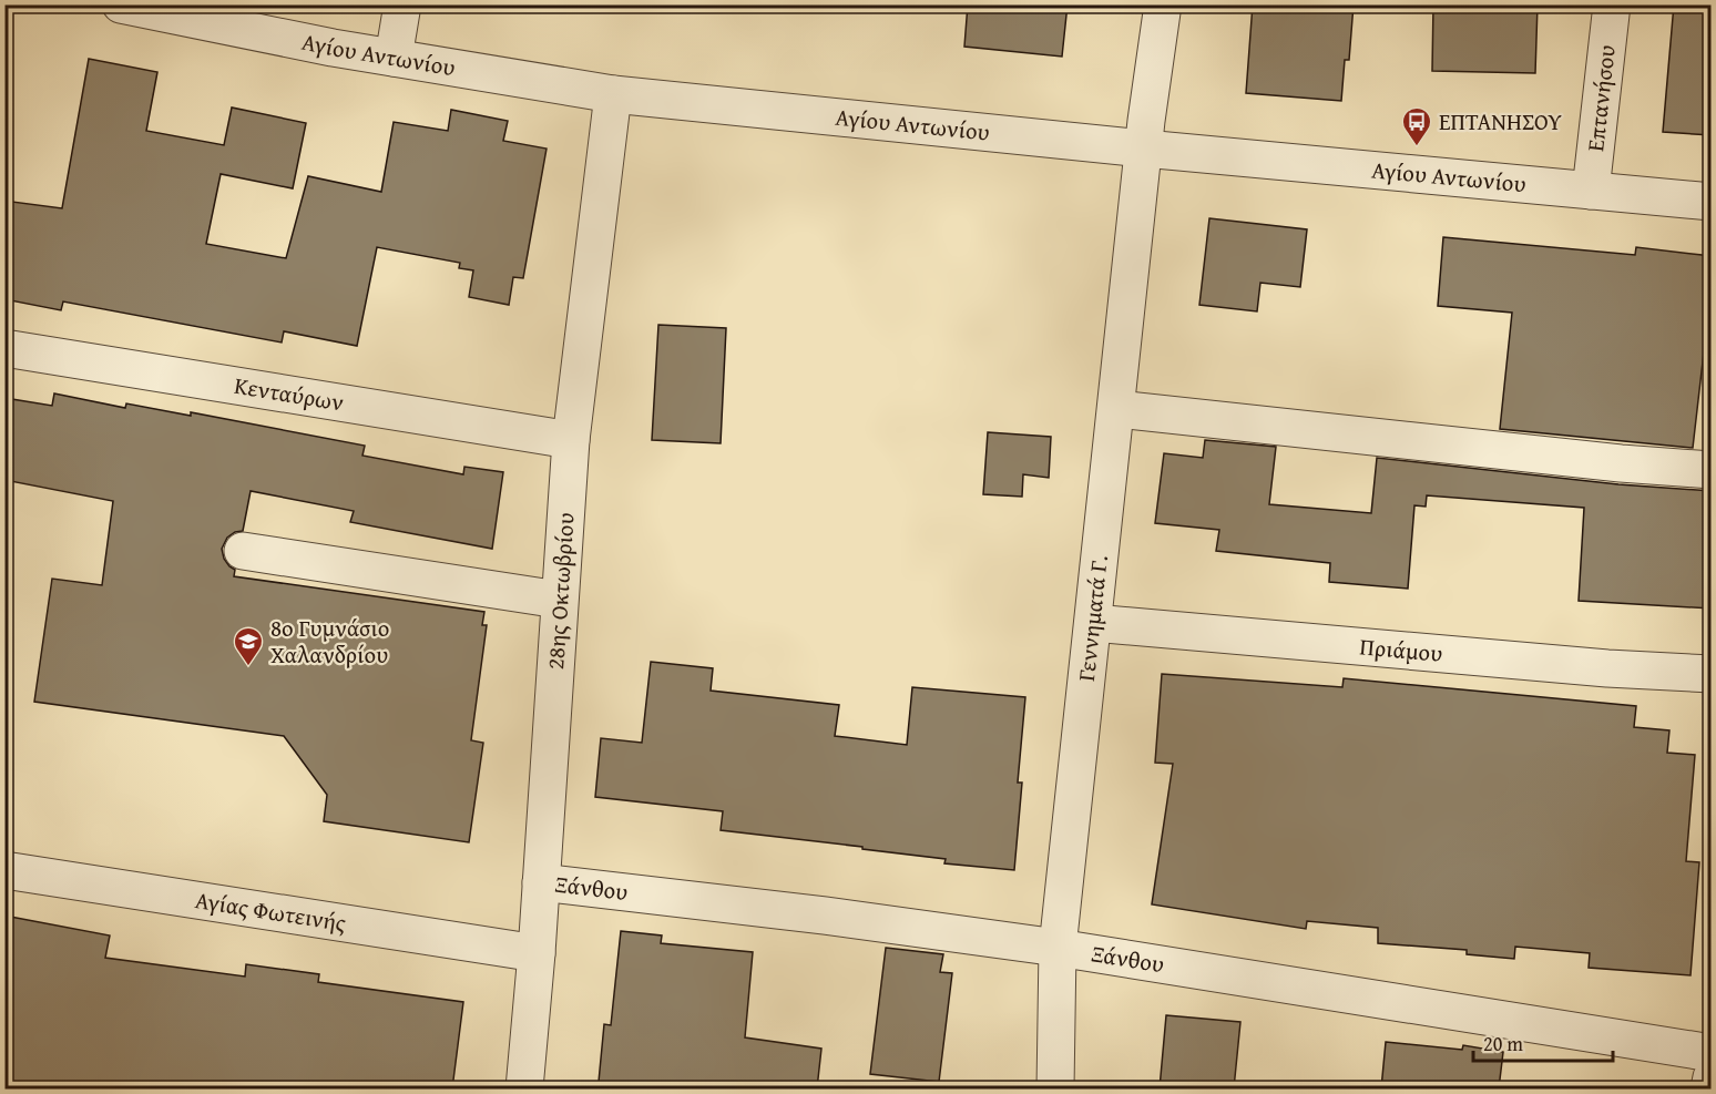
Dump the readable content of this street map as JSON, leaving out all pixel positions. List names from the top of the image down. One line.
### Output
{"streets":{"street":["Αγίου Αντωνίου","Επτανήσου","Κενταύρων","28ης Οκτωβρίου","Γεννηματά Γ.","Πριάμου","Ξάνθου","Αγίας Φωτεινής"]},"crossings":[["Αγίου Αντωνίου","Επτανήσου"],["Αγίου Αντωνίου","28ης Οκτωβρίου"],["Αγίου Αντωνίου","Γεννηματά Γ."],["Κενταύρων","28ης Οκτωβρίου"],["28ης Οκτωβρίου","Ξάνθου"],["28ης Οκτωβρίου","Αγίας Φωτεινής"],["Γεννηματά Γ.","Πριάμου"],["Γεννηματά Γ.","Ξάνθου"]],"places":{"bus stop":["ΕΠΤΑΝΗΣΟΥ"],"school or university":["8ο Γυμνάσιο Χαλανδρίου"]},"scale_bar":"20 m"}
